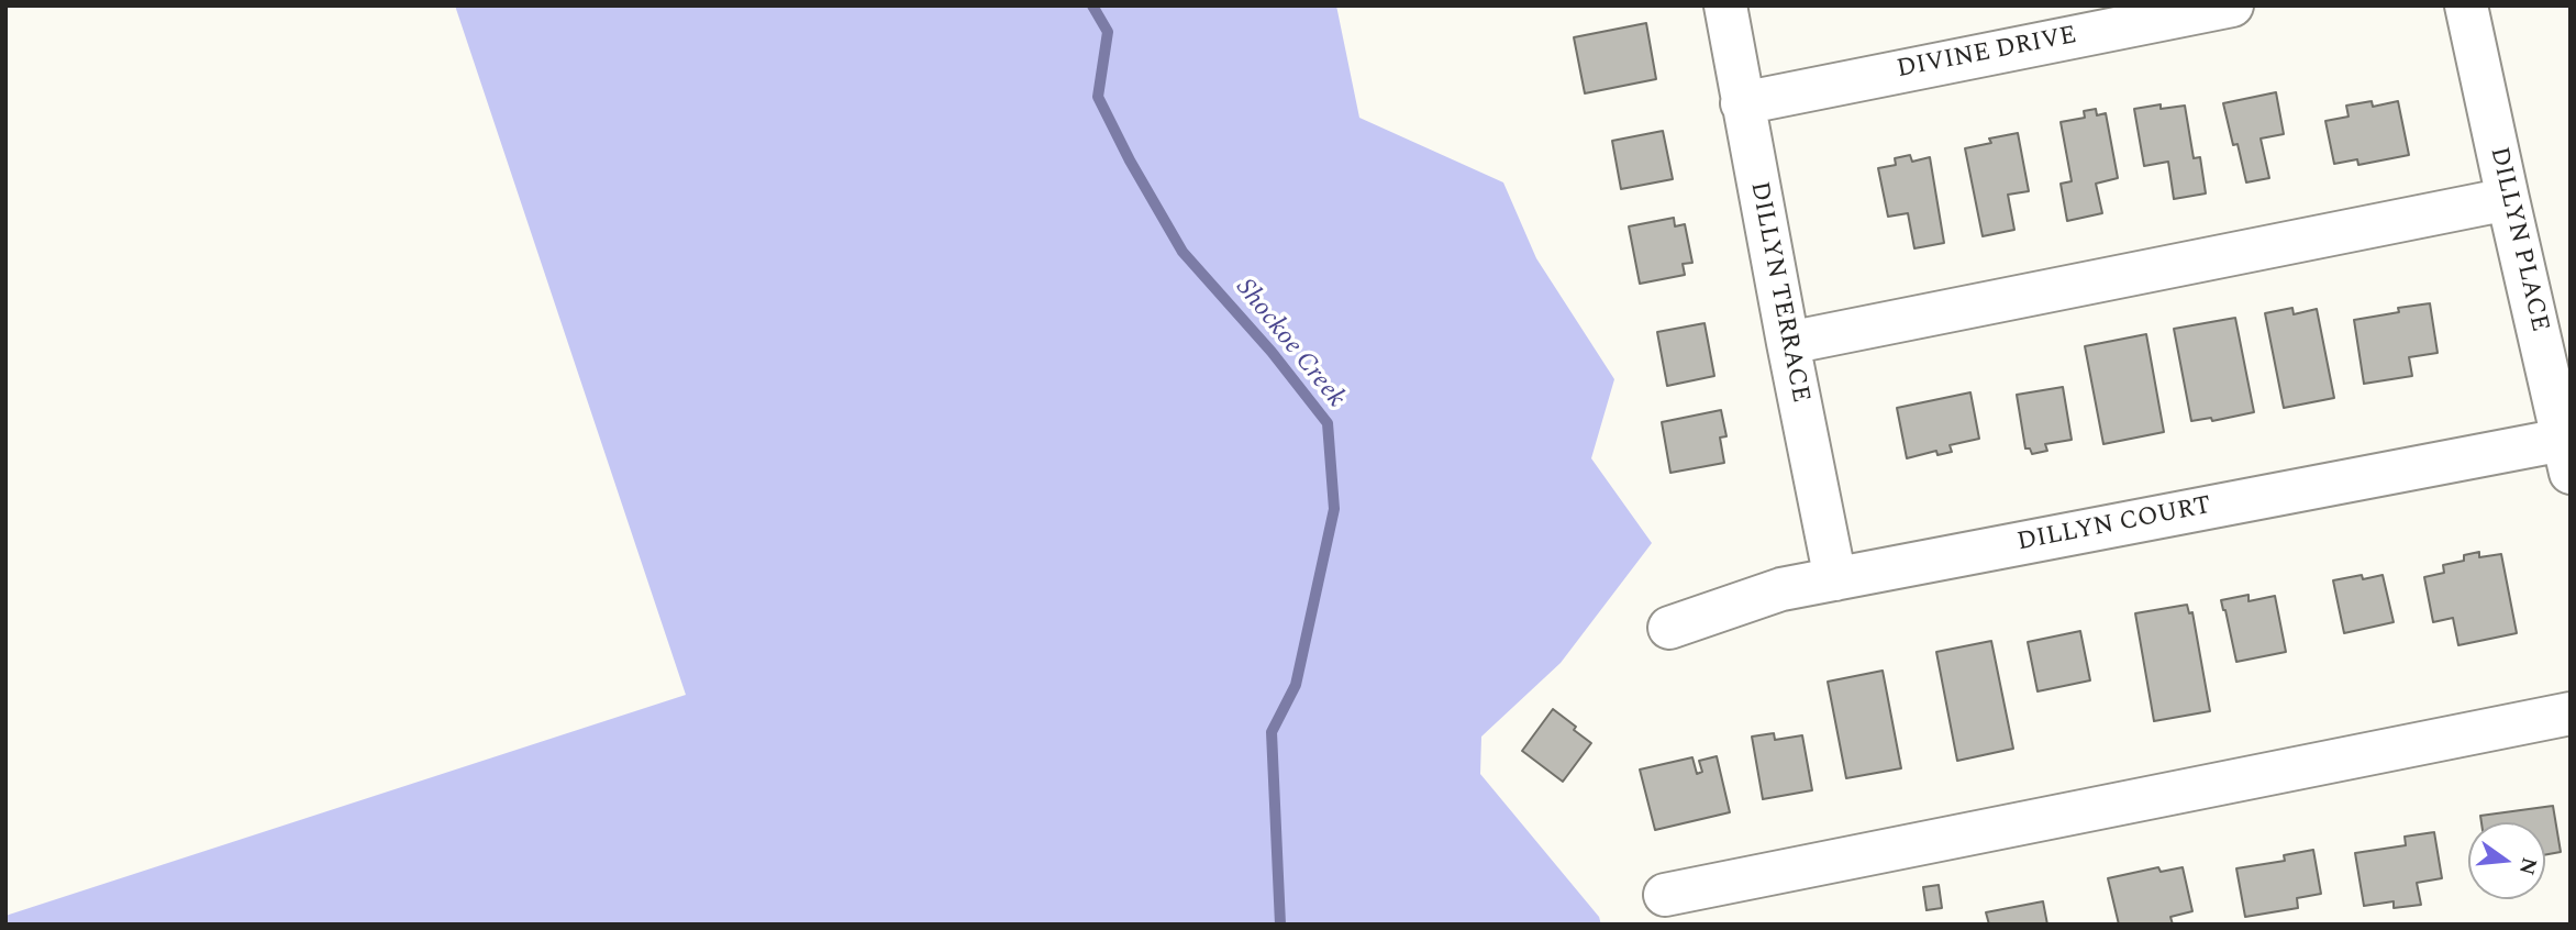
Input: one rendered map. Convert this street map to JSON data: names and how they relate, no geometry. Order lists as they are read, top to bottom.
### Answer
{
  "streets": {
    "street": [
      "DIVINE DRIVE",
      "DILLYN PLACE",
      "DILLYN TERRACE",
      "DILLYN COURT"
    ]
  },
  "crossings": [
    ["DIVINE DRIVE", "DILLYN TERRACE"],
    ["DILLYN PLACE", "DILLYN COURT"],
    ["DILLYN TERRACE", "DILLYN COURT"]
  ],
  "water": ["Shockoe Creek"],
  "north": "right"
}
